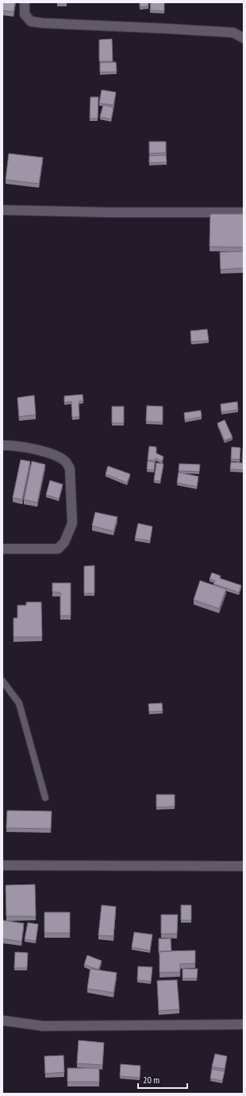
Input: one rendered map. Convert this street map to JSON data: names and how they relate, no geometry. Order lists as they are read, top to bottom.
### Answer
{
  "scale_bar": "20 m"
}
